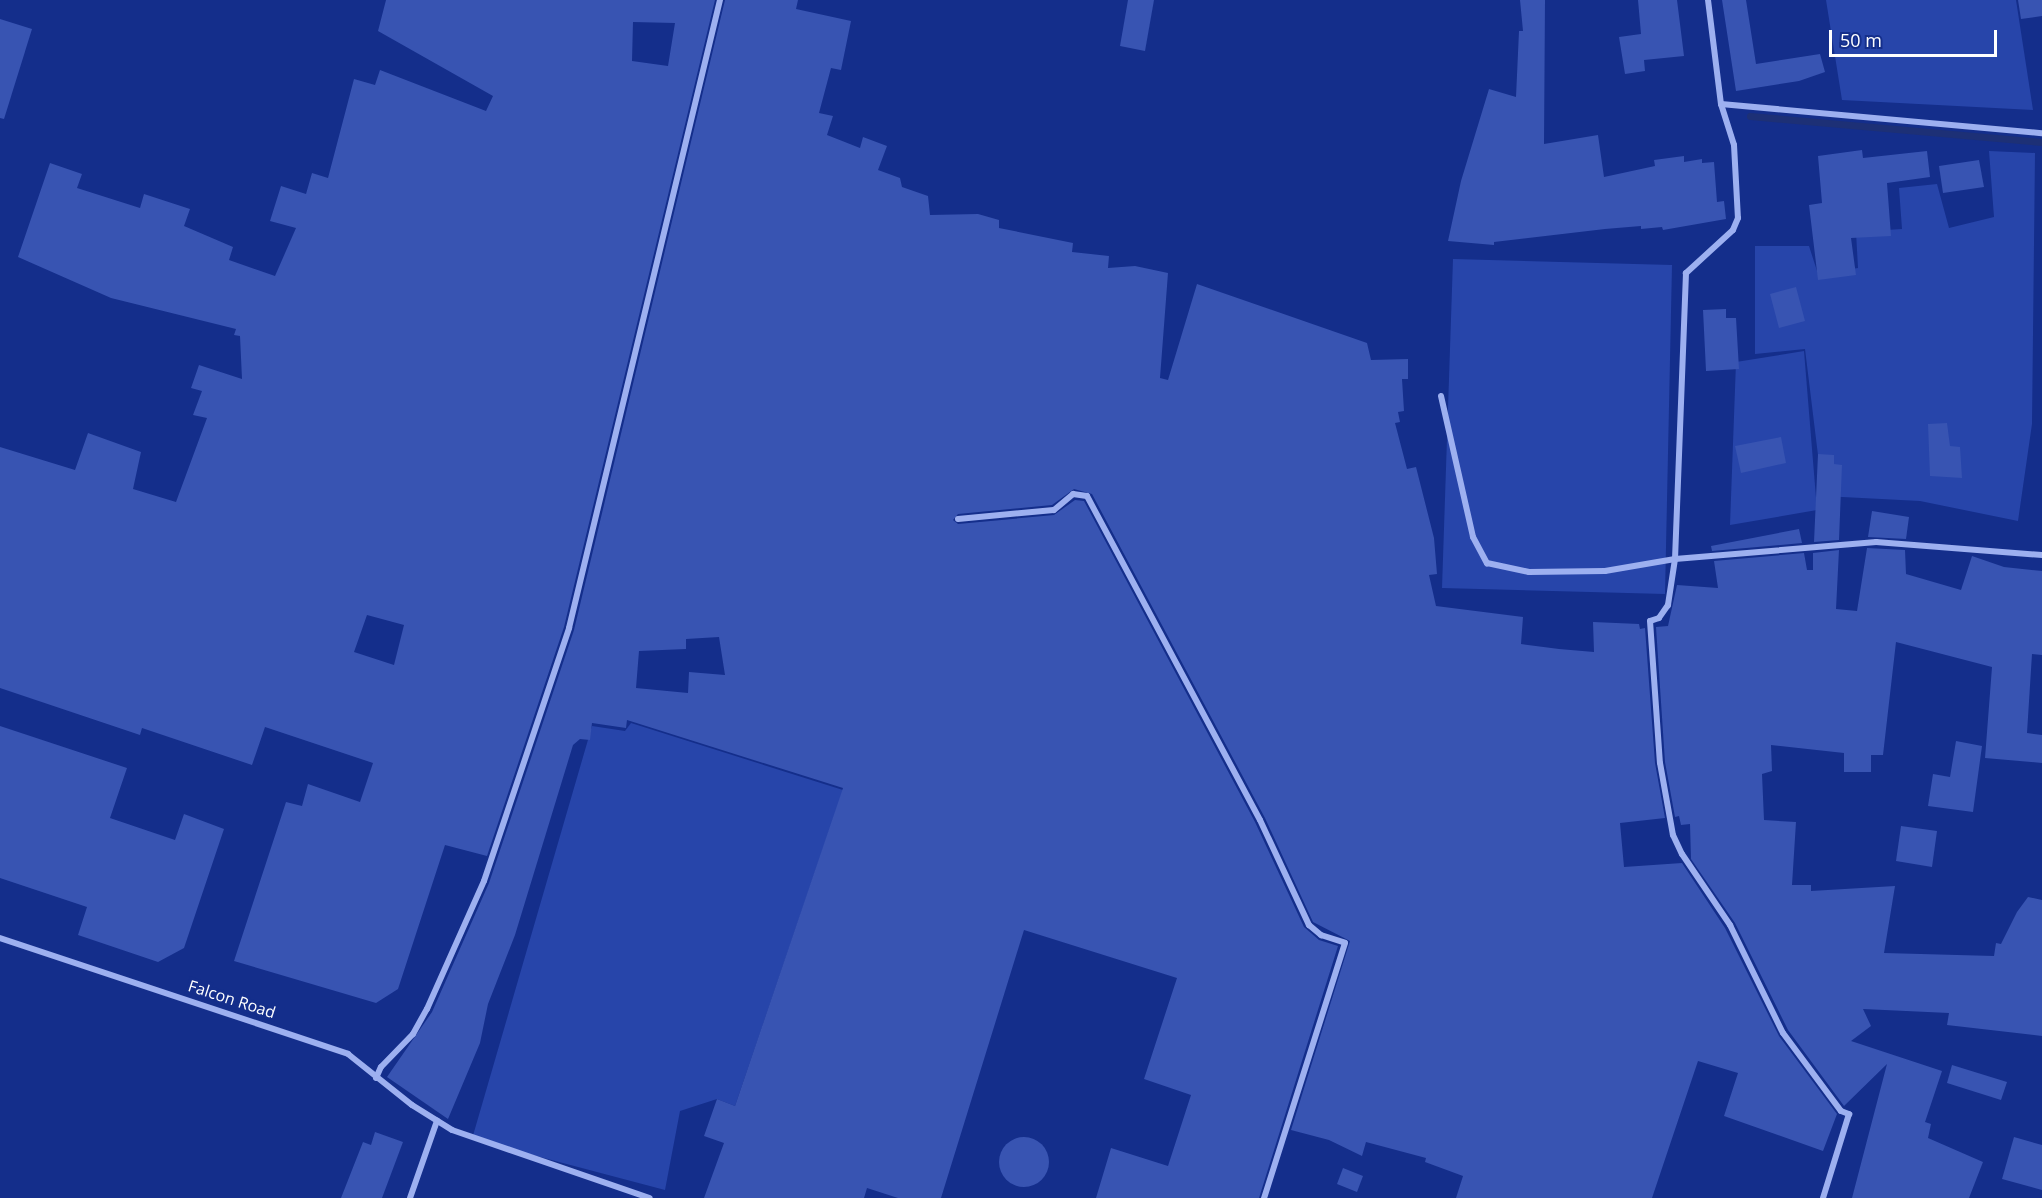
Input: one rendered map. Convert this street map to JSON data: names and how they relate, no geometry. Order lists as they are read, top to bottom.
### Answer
{
  "streets": {
    "street": ["Falcon Road"]
  },
  "scale_bar": "50 m"
}
